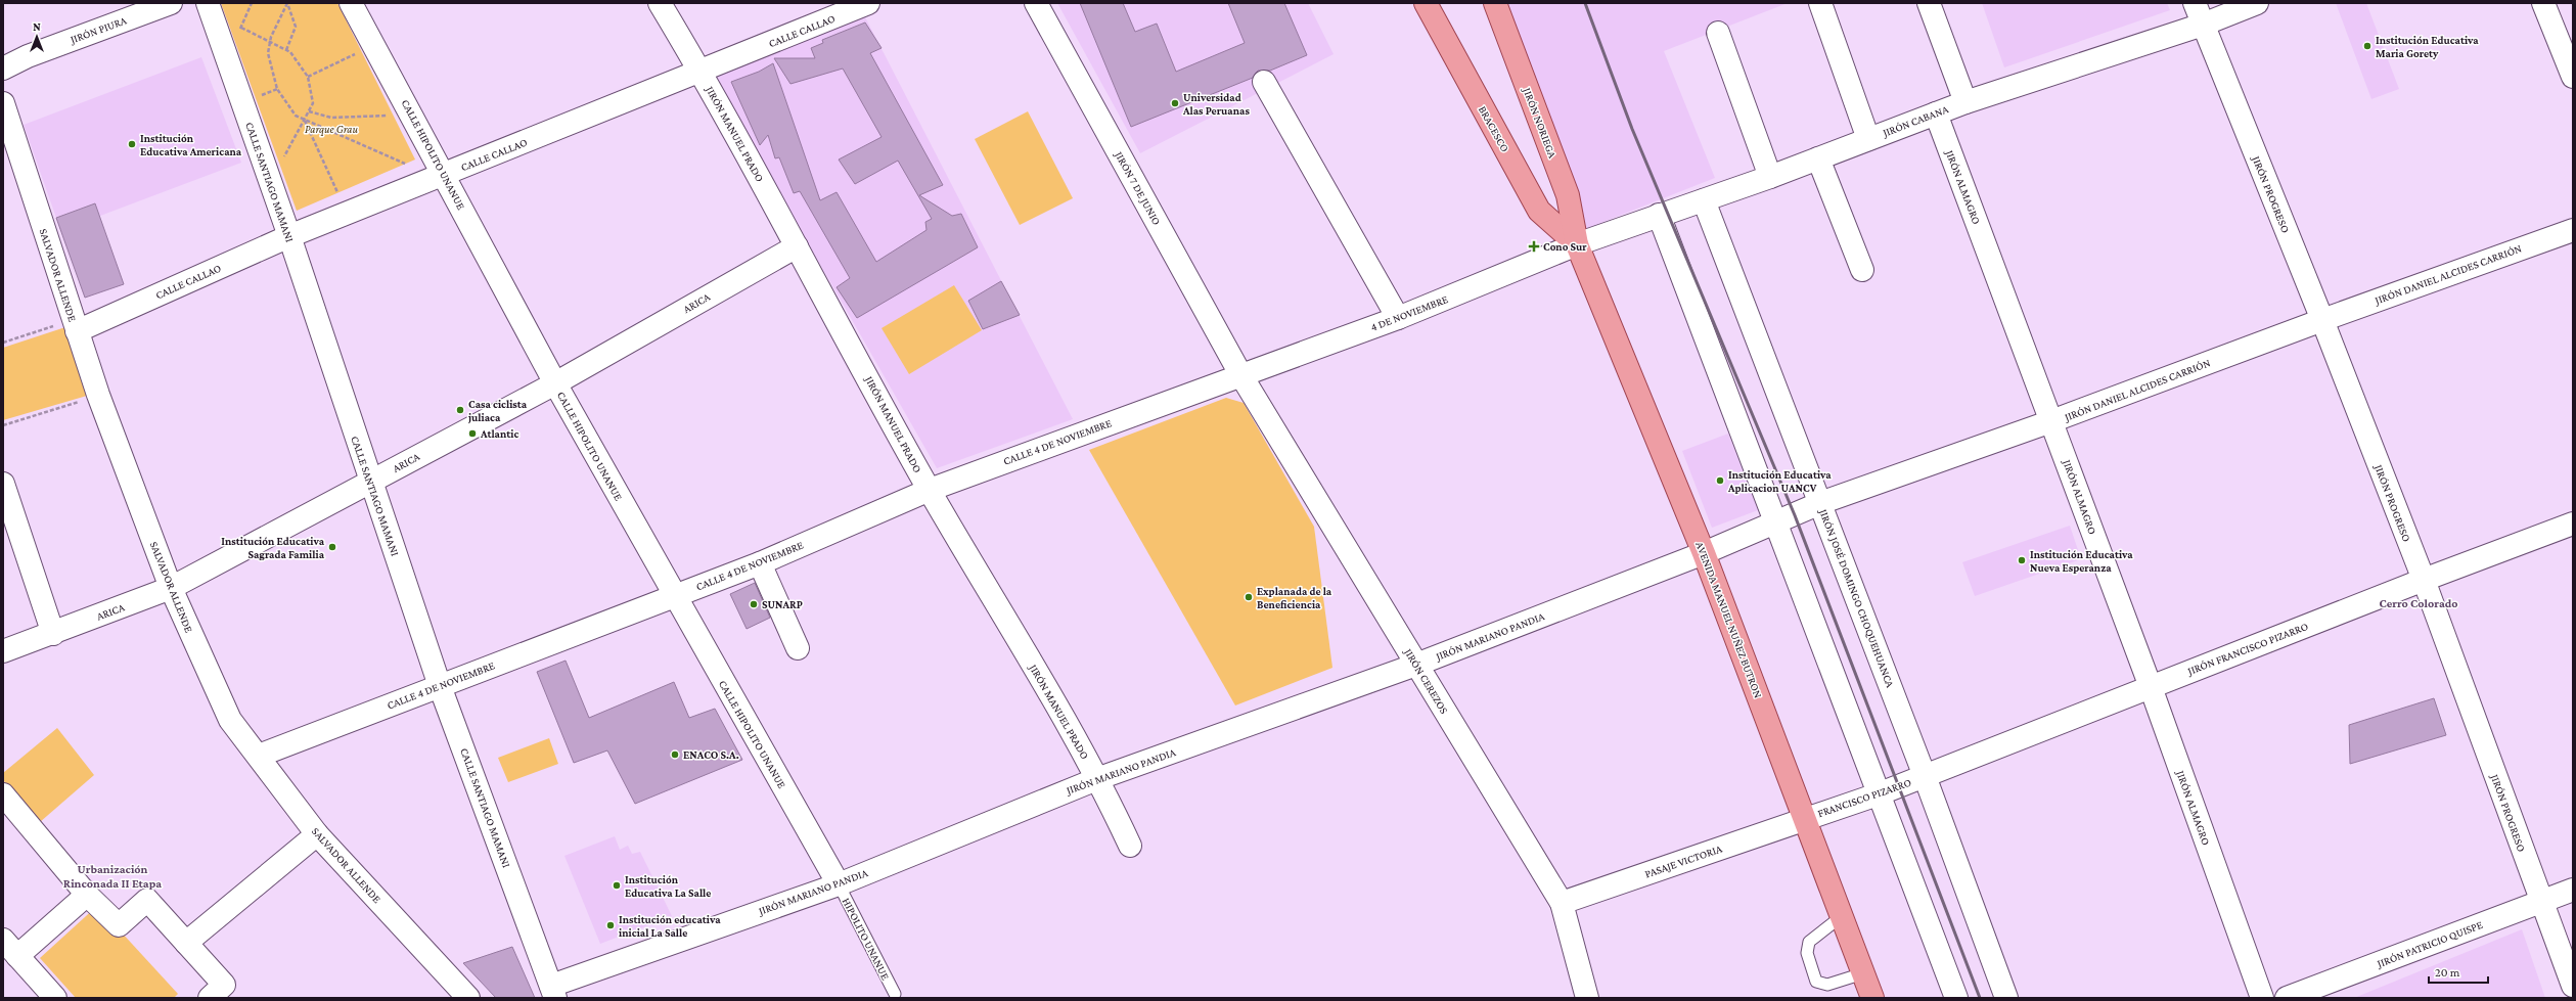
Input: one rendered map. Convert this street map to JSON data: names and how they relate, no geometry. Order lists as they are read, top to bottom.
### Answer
{
  "streets": {
    "main road": ["JIRÓN NORIEGA", "BRACESCO", "AVENIDA MANUEL NUÑEZ BUTRON"],
    "street": [
      "JIRÓN PIURA",
      "CALLE CALLAO",
      "JIRÓN CABANA",
      "JIRÓN MANUEL PRADO",
      "CALLE HIPOLITO UNANUE",
      "CALLE SANTIAGO MAMANI",
      "JIRÓN ALMAGRO",
      "JIRÓN 7 DE JUNIO",
      "JIRÓN PROGRESO",
      "JIRÓN DANIEL ALCIDES CARRIÓN",
      "SALVADOR ALLENDE",
      "ARICA",
      "4 DE NOVIEMBRE",
      "CALLE 4 DE NOVIEMBRE",
      "JIRÓN JOSÉ DOMINGO CHOQUEHUANCA",
      "JIRÓN MARIANO PANDIA",
      "JIRÓN FRANCISCO PIZARRO",
      "JIRÓN CEREZOS",
      "FRANCISCO PIZARRO",
      "PASAJE VICTORIA",
      "JIRÓN PATRICIO QUISPE"
    ],
    "lane": ["HIPOLITO UNANUE"]
  },
  "crossings": [
    ["CALLE CALLAO", "JIRÓN MANUEL PRADO"],
    ["CALLE CALLAO", "CALLE HIPOLITO UNANUE"],
    ["CALLE CALLAO", "CALLE SANTIAGO MAMANI"],
    ["CALLE CALLAO", "SALVADOR ALLENDE"],
    ["JIRÓN CABANA", "JIRÓN NORIEGA"],
    ["JIRÓN CABANA", "BRACESCO"],
    ["JIRÓN CABANA", "JIRÓN ALMAGRO"],
    ["JIRÓN CABANA", "JIRÓN PROGRESO"],
    ["JIRÓN CABANA", "4 DE NOVIEMBRE"],
    ["JIRÓN CABANA", "JIRÓN JOSÉ DOMINGO CHOQUEHUANCA"],
    ["JIRÓN CABANA", "AVENIDA MANUEL NUÑEZ BUTRON"],
    ["JIRÓN NORIEGA", "BRACESCO"],
    ["JIRÓN NORIEGA", "4 DE NOVIEMBRE"],
    ["JIRÓN NORIEGA", "AVENIDA MANUEL NUÑEZ BUTRON"],
    ["BRACESCO", "4 DE NOVIEMBRE"],
    ["BRACESCO", "AVENIDA MANUEL NUÑEZ BUTRON"],
    ["JIRÓN MANUEL PRADO", "ARICA"],
    ["JIRÓN MANUEL PRADO", "CALLE 4 DE NOVIEMBRE"],
    ["JIRÓN MANUEL PRADO", "JIRÓN MARIANO PANDIA"],
    ["CALLE HIPOLITO UNANUE", "ARICA"],
    ["CALLE HIPOLITO UNANUE", "CALLE 4 DE NOVIEMBRE"],
    ["CALLE HIPOLITO UNANUE", "JIRÓN MARIANO PANDIA"],
    ["CALLE HIPOLITO UNANUE", "HIPOLITO UNANUE"],
    ["CALLE SANTIAGO MAMANI", "ARICA"],
    ["CALLE SANTIAGO MAMANI", "CALLE 4 DE NOVIEMBRE"],
    ["CALLE SANTIAGO MAMANI", "JIRÓN MARIANO PANDIA"],
    ["JIRÓN ALMAGRO", "JIRÓN DANIEL ALCIDES CARRIÓN"],
    ["JIRÓN ALMAGRO", "JIRÓN FRANCISCO PIZARRO"],
    ["JIRÓN 7 DE JUNIO", "4 DE NOVIEMBRE"],
    ["JIRÓN 7 DE JUNIO", "CALLE 4 DE NOVIEMBRE"],
    ["JIRÓN 7 DE JUNIO", "JIRÓN CEREZOS"],
    ["JIRÓN PROGRESO", "JIRÓN DANIEL ALCIDES CARRIÓN"],
    ["JIRÓN PROGRESO", "JIRÓN FRANCISCO PIZARRO"],
    ["JIRÓN PROGRESO", "JIRÓN PATRICIO QUISPE"],
    ["JIRÓN DANIEL ALCIDES CARRIÓN", "JIRÓN JOSÉ DOMINGO CHOQUEHUANCA"],
    ["JIRÓN DANIEL ALCIDES CARRIÓN", "AVENIDA MANUEL NUÑEZ BUTRON"],
    ["JIRÓN DANIEL ALCIDES CARRIÓN", "JIRÓN MARIANO PANDIA"],
    ["SALVADOR ALLENDE", "ARICA"],
    ["SALVADOR ALLENDE", "CALLE 4 DE NOVIEMBRE"],
    ["4 DE NOVIEMBRE", "CALLE 4 DE NOVIEMBRE"],
    ["4 DE NOVIEMBRE", "AVENIDA MANUEL NUÑEZ BUTRON"],
    ["4 DE NOVIEMBRE", "JIRÓN CEREZOS"],
    ["CALLE 4 DE NOVIEMBRE", "JIRÓN CEREZOS"],
    ["JIRÓN JOSÉ DOMINGO CHOQUEHUANCA", "JIRÓN FRANCISCO PIZARRO"],
    ["JIRÓN JOSÉ DOMINGO CHOQUEHUANCA", "FRANCISCO PIZARRO"],
    ["AVENIDA MANUEL NUÑEZ BUTRON", "JIRÓN MARIANO PANDIA"],
    ["AVENIDA MANUEL NUÑEZ BUTRON", "FRANCISCO PIZARRO"],
    ["AVENIDA MANUEL NUÑEZ BUTRON", "PASAJE VICTORIA"],
    ["JIRÓN MARIANO PANDIA", "JIRÓN CEREZOS"],
    ["JIRÓN MARIANO PANDIA", "HIPOLITO UNANUE"],
    ["JIRÓN FRANCISCO PIZARRO", "FRANCISCO PIZARRO"],
    ["JIRÓN CEREZOS", "PASAJE VICTORIA"],
    ["FRANCISCO PIZARRO", "PASAJE VICTORIA"]
  ],
  "districts": ["Cerro Colorado", "Urbanización Rinconada II Etapa"],
  "parks": ["Parque Grau"],
  "places": {
    "other": [
      "Institución Educativa Maria Gorety",
      "Universidad Alas Peruanas",
      "Institución Educativa Americana",
      "Casa ciclista juliaca",
      "Atlantic",
      "Institución Educativa Aplicacion UANCV",
      "Institución Educativa Sagrada Familia",
      "Institución Educativa Nueva Esperanza",
      "Explanada de la Beneficiencia",
      "SUNARP",
      "ENACO S.A.",
      "Institución Educativa La Salle",
      "Institución educativa inicial La Salle"
    ],
    "health": ["Cono Sur"]
  },
  "scale_bar": "20 m",
  "north": "top"
}
